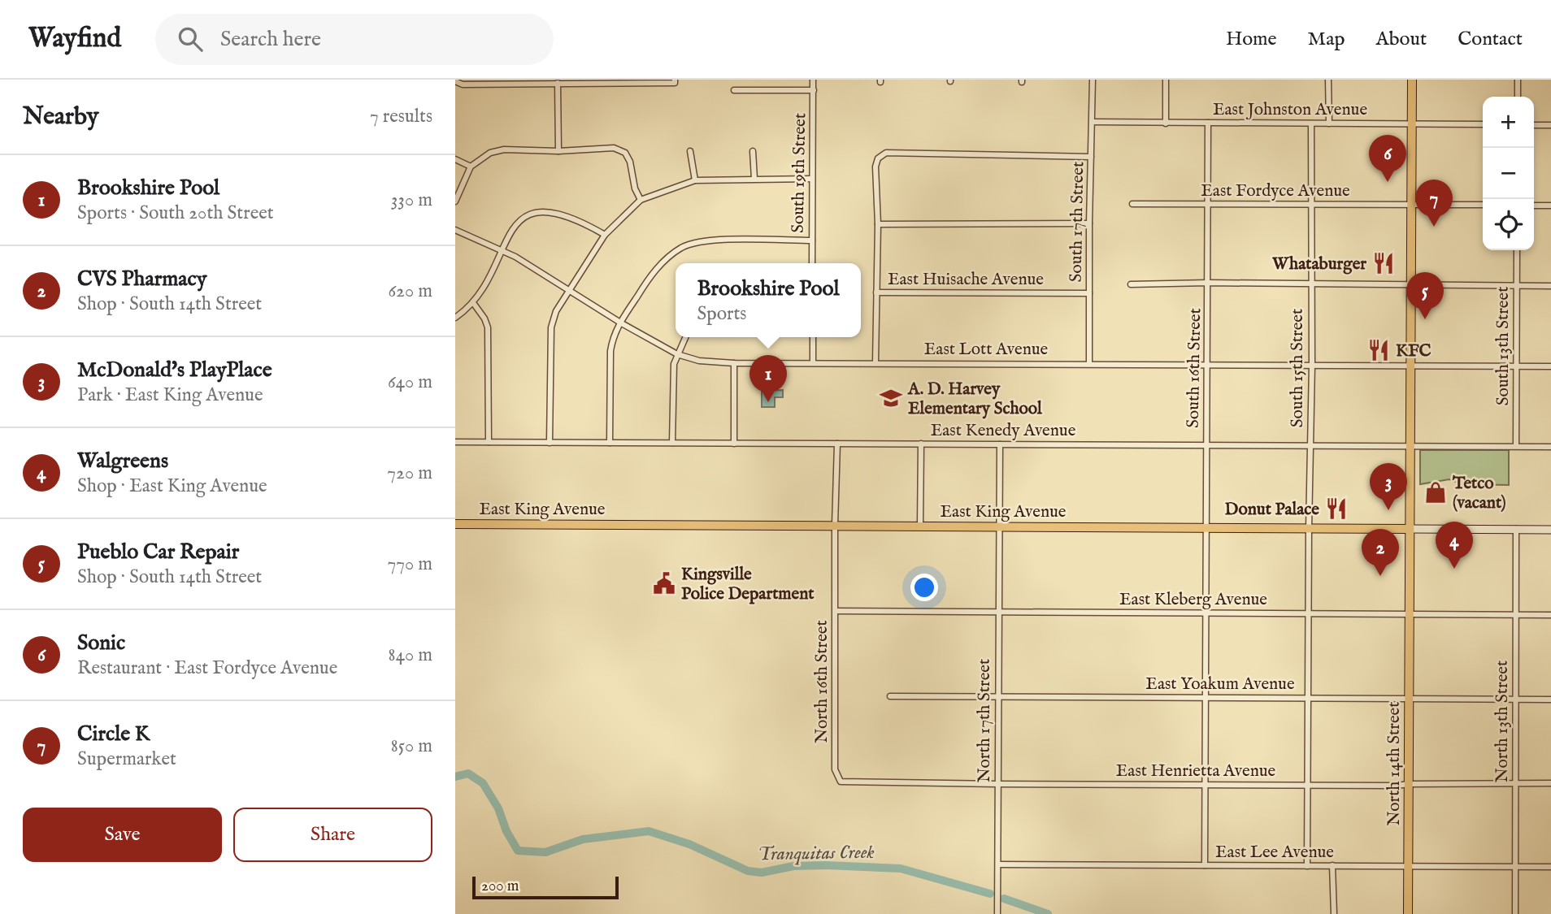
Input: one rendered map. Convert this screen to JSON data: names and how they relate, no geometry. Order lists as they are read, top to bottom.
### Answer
{
  "streets": {
    "main road": ["East King Avenue", "North 14th Street"],
    "street": [
      "East Johnston Avenue",
      "South 19th Street",
      "East Fordyce Avenue",
      "South 17th Street",
      "East Huisache Avenue",
      "South 13th Street",
      "East Lott Avenue",
      "South 16th Street",
      "South 15th Street",
      "East Kenedy Avenue",
      "East Kleberg Avenue",
      "North 16th Street",
      "East Yoakum Avenue",
      "North 17th Street",
      "North 13th Street",
      "East Henrietta Avenue",
      "East Lee Avenue"
    ]
  },
  "crossings": [
    ["East Johnston Avenue", "South 17th Street"],
    ["East Johnston Avenue", "South 16th Street"],
    ["East Johnston Avenue", "South 15th Street"],
    ["East Johnston Avenue", "North 14th Street"],
    ["East Fordyce Avenue", "South 16th Street"],
    ["East Fordyce Avenue", "South 15th Street"],
    ["East Fordyce Avenue", "North 14th Street"],
    ["South 17th Street", "East Huisache Avenue"],
    ["South 17th Street", "East Lott Avenue"],
    ["South 13th Street", "East Lott Avenue"],
    ["South 13th Street", "East Kenedy Avenue"],
    ["East Lott Avenue", "South 16th Street"],
    ["East Lott Avenue", "South 15th Street"],
    ["East Lott Avenue", "North 14th Street"],
    ["South 16th Street", "East Kenedy Avenue"],
    ["South 16th Street", "East King Avenue"],
    ["South 16th Street", "East Kleberg Avenue"],
    ["South 15th Street", "East Kenedy Avenue"],
    ["South 15th Street", "East King Avenue"],
    ["South 15th Street", "East Kleberg Avenue"],
    ["South 15th Street", "East Yoakum Avenue"],
    ["South 15th Street", "East Henrietta Avenue"],
    ["South 15th Street", "East Lee Avenue"],
    ["East Kenedy Avenue", "North 16th Street"],
    ["East Kenedy Avenue", "North 14th Street"],
    ["East King Avenue", "North 16th Street"],
    ["East King Avenue", "North 17th Street"],
    ["East King Avenue", "North 13th Street"],
    ["East King Avenue", "North 14th Street"],
    ["East Kleberg Avenue", "North 16th Street"],
    ["East Kleberg Avenue", "North 17th Street"],
    ["East Kleberg Avenue", "North 13th Street"],
    ["East Kleberg Avenue", "North 14th Street"],
    ["North 16th Street", "East Henrietta Avenue"],
    ["East Yoakum Avenue", "North 17th Street"],
    ["East Yoakum Avenue", "North 13th Street"],
    ["East Yoakum Avenue", "North 14th Street"],
    ["North 17th Street", "East Henrietta Avenue"],
    ["North 17th Street", "East Lee Avenue"],
    ["North 13th Street", "East Henrietta Avenue"],
    ["North 13th Street", "East Lee Avenue"],
    ["North 14th Street", "East Henrietta Avenue"],
    ["North 14th Street", "East Lee Avenue"]
  ],
  "water": ["Tranquitas Creek"],
  "places": {
    "restaurant": ["Whataburger", "KFC", "Donut Palace"],
    "school or university": ["A. D. Harvey Elementary School"],
    "shop": ["Tetco (vacant)"],
    "public building": ["Kingsville Police Department"]
  },
  "scale_bar": "200 m",
  "page": {
    "header": "Wayfind",
    "search": "Search here",
    "nav": [
      "Home",
      "Map",
      "About",
      "Contact"
    ],
    "heading": ["Nearby", "7 results"],
    "map_buttons": ["+", "−"],
    "pins": [
      "6",
      "7",
      "5",
      "1",
      "3",
      "4",
      "2"
    ],
    "list": [
      {
        "mark": "1",
        "name": "Brookshire Pool",
        "note": "Sports · South 20th Street",
        "value": "330 m"
      },
      {
        "mark": "2",
        "name": "CVS Pharmacy",
        "note": "Shop · South 14th Street",
        "value": "620 m"
      },
      {
        "mark": "3",
        "name": "McDonald's PlayPlace",
        "note": "Park · East King Avenue",
        "value": "640 m"
      },
      {
        "mark": "4",
        "name": "Walgreens",
        "note": "Shop · East King Avenue",
        "value": "720 m"
      },
      {
        "mark": "5",
        "name": "Pueblo Car Repair",
        "note": "Shop · South 14th Street",
        "value": "770 m"
      },
      {
        "mark": "6",
        "name": "Sonic",
        "note": "Restaurant · East Fordyce Avenue",
        "value": "840 m"
      },
      {
        "mark": "7",
        "name": "Circle K",
        "note": "Supermarket",
        "value": "850 m"
      }
    ],
    "popup": ["Brookshire Pool", "Sports"],
    "buttons": ["Save", "Share"],
    "scale": "200 m"
  }
}
